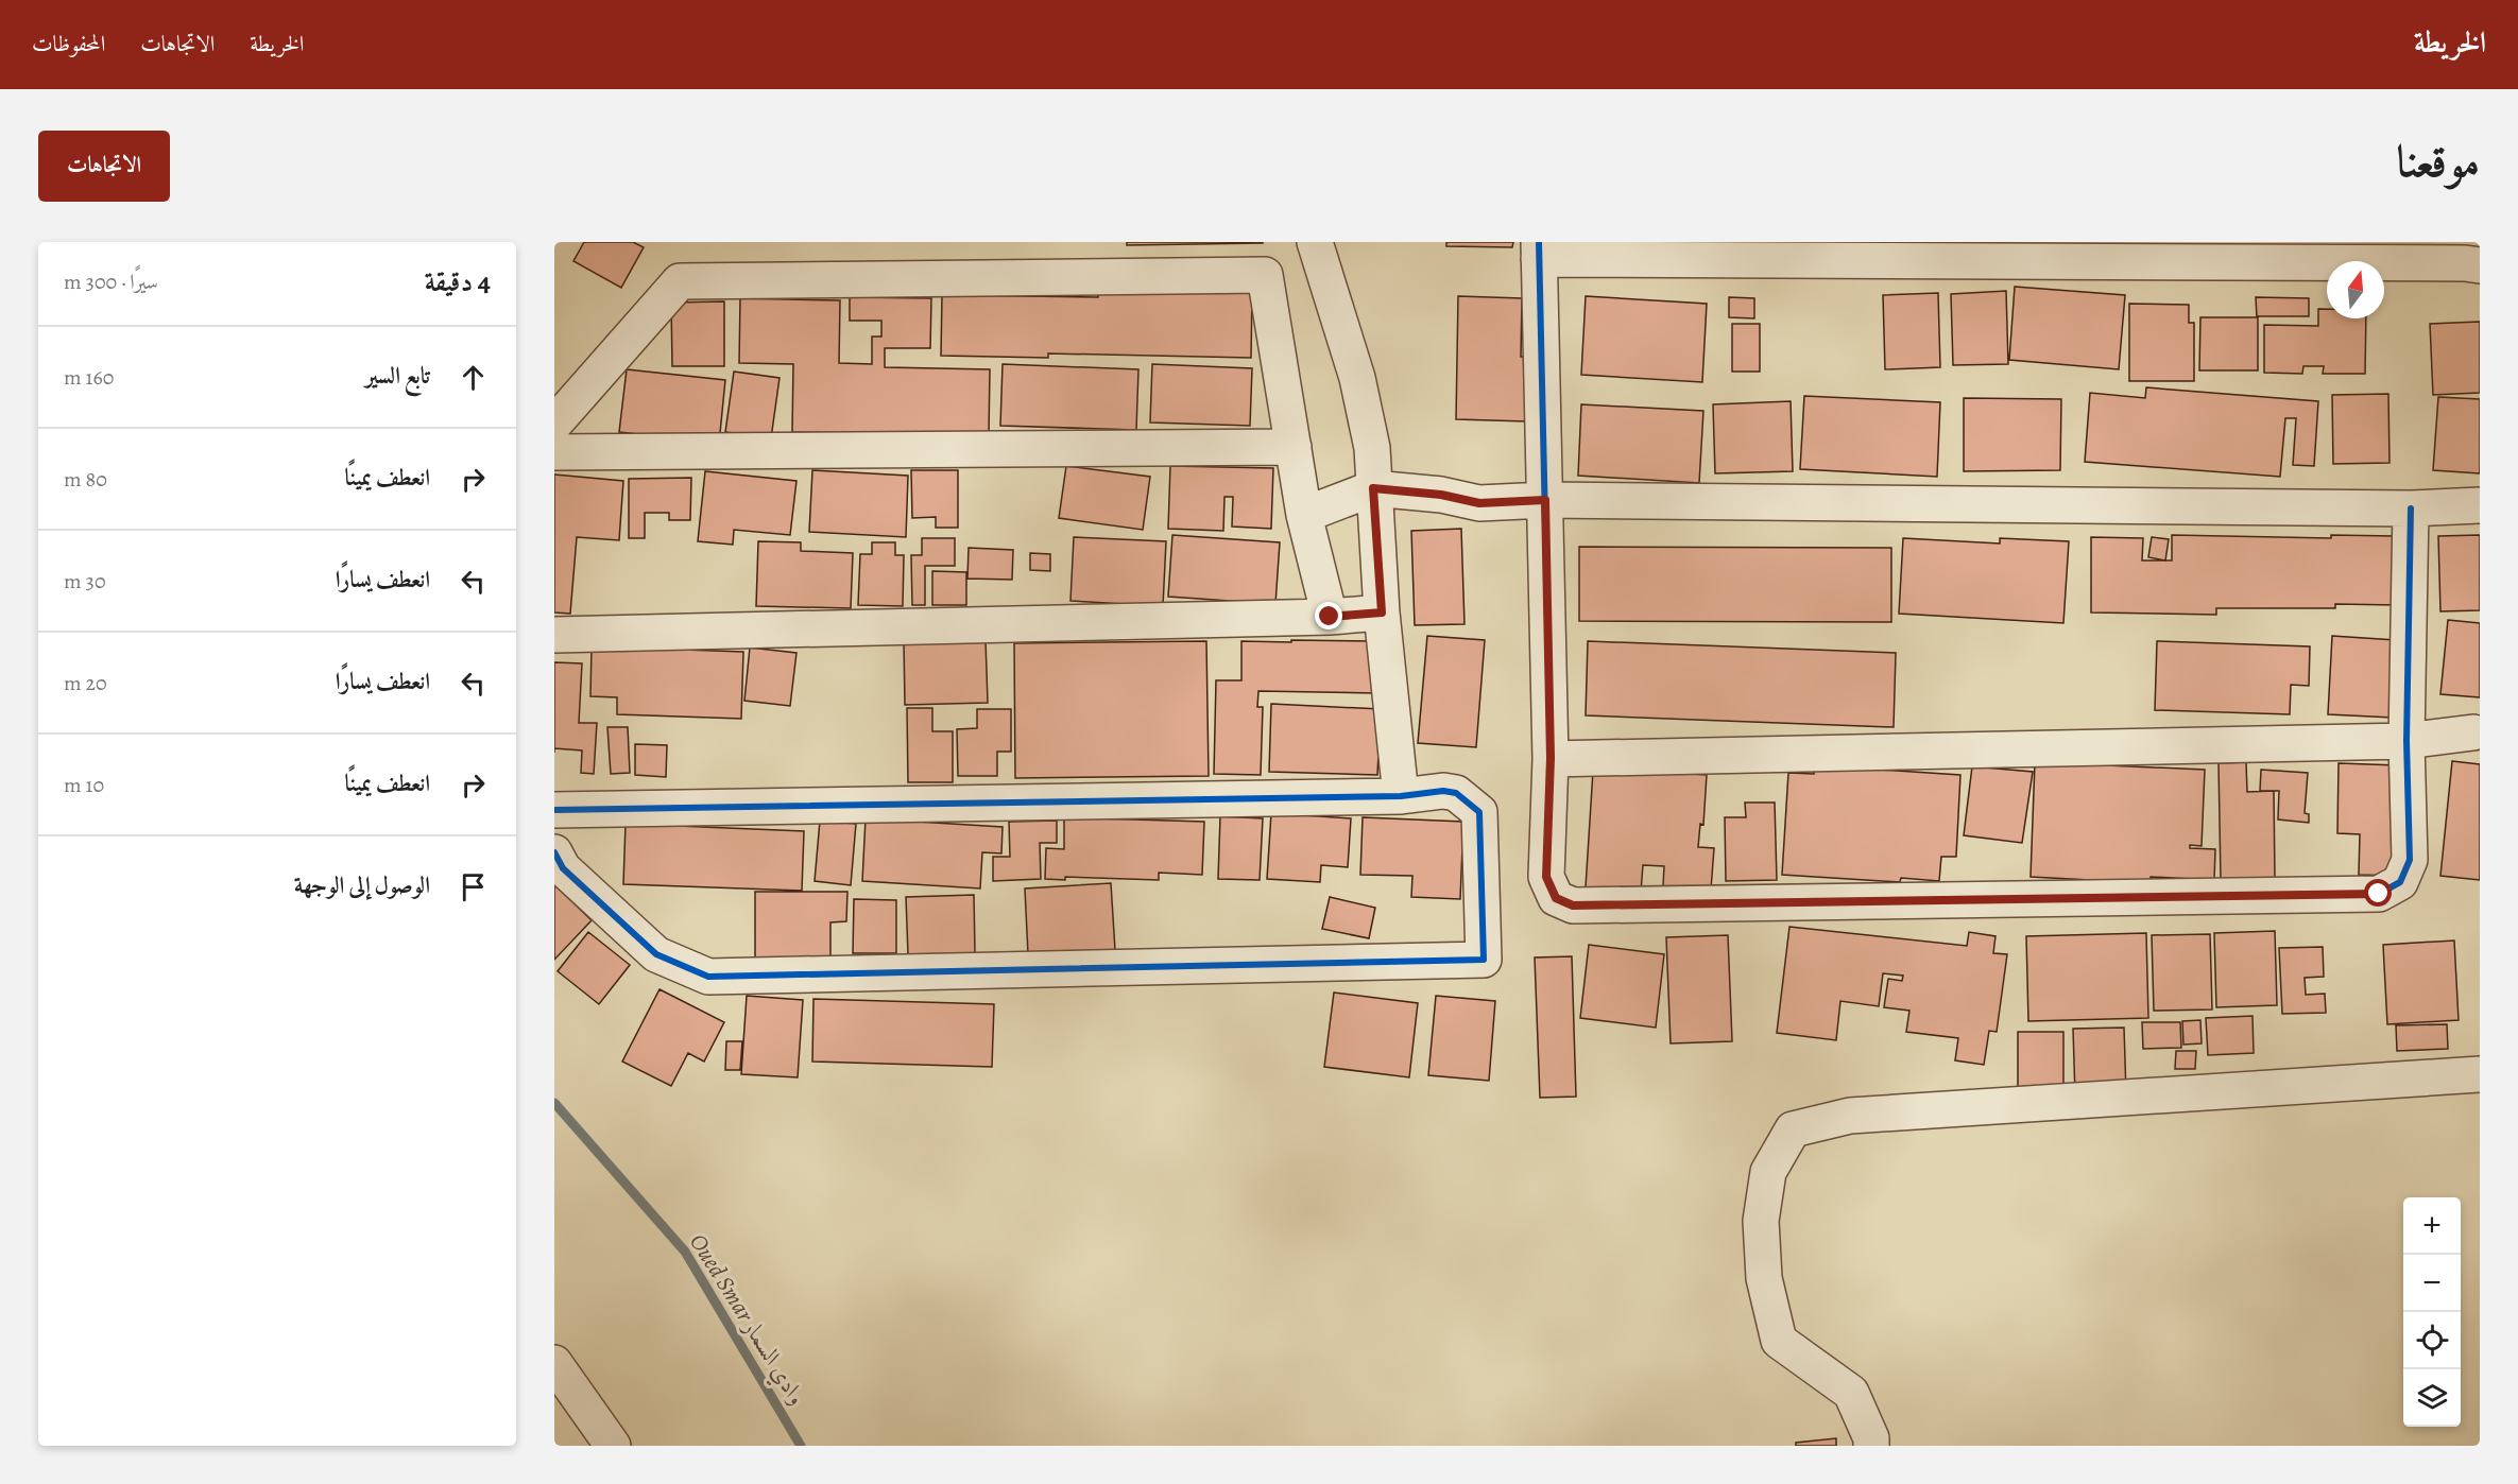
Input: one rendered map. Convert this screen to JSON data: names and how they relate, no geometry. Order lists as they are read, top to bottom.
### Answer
{
  "water": ["Oued Smar وادي السمار"],
  "north": "top",
  "page": {
    "header": "الخريطة",
    "nav": ["الخريطة", "الاتجاهات", "المحفوظات"],
    "title": "موقعنا",
    "buttons": "الاتجاهات",
    "heading": ["4 دقيقة", "سيرًا · 300 m"],
    "list": [
      ["تابع السير", "160 m"],
      ["انعطف يمينًا", "80 m"],
      ["انعطف يسارًا", "30 m"],
      ["انعطف يسارًا", "20 m"],
      ["انعطف يمينًا", "10 m"],
      "الوصول إلى الوجهة"
    ],
    "map_buttons": ["+", "−"]
  }
}
